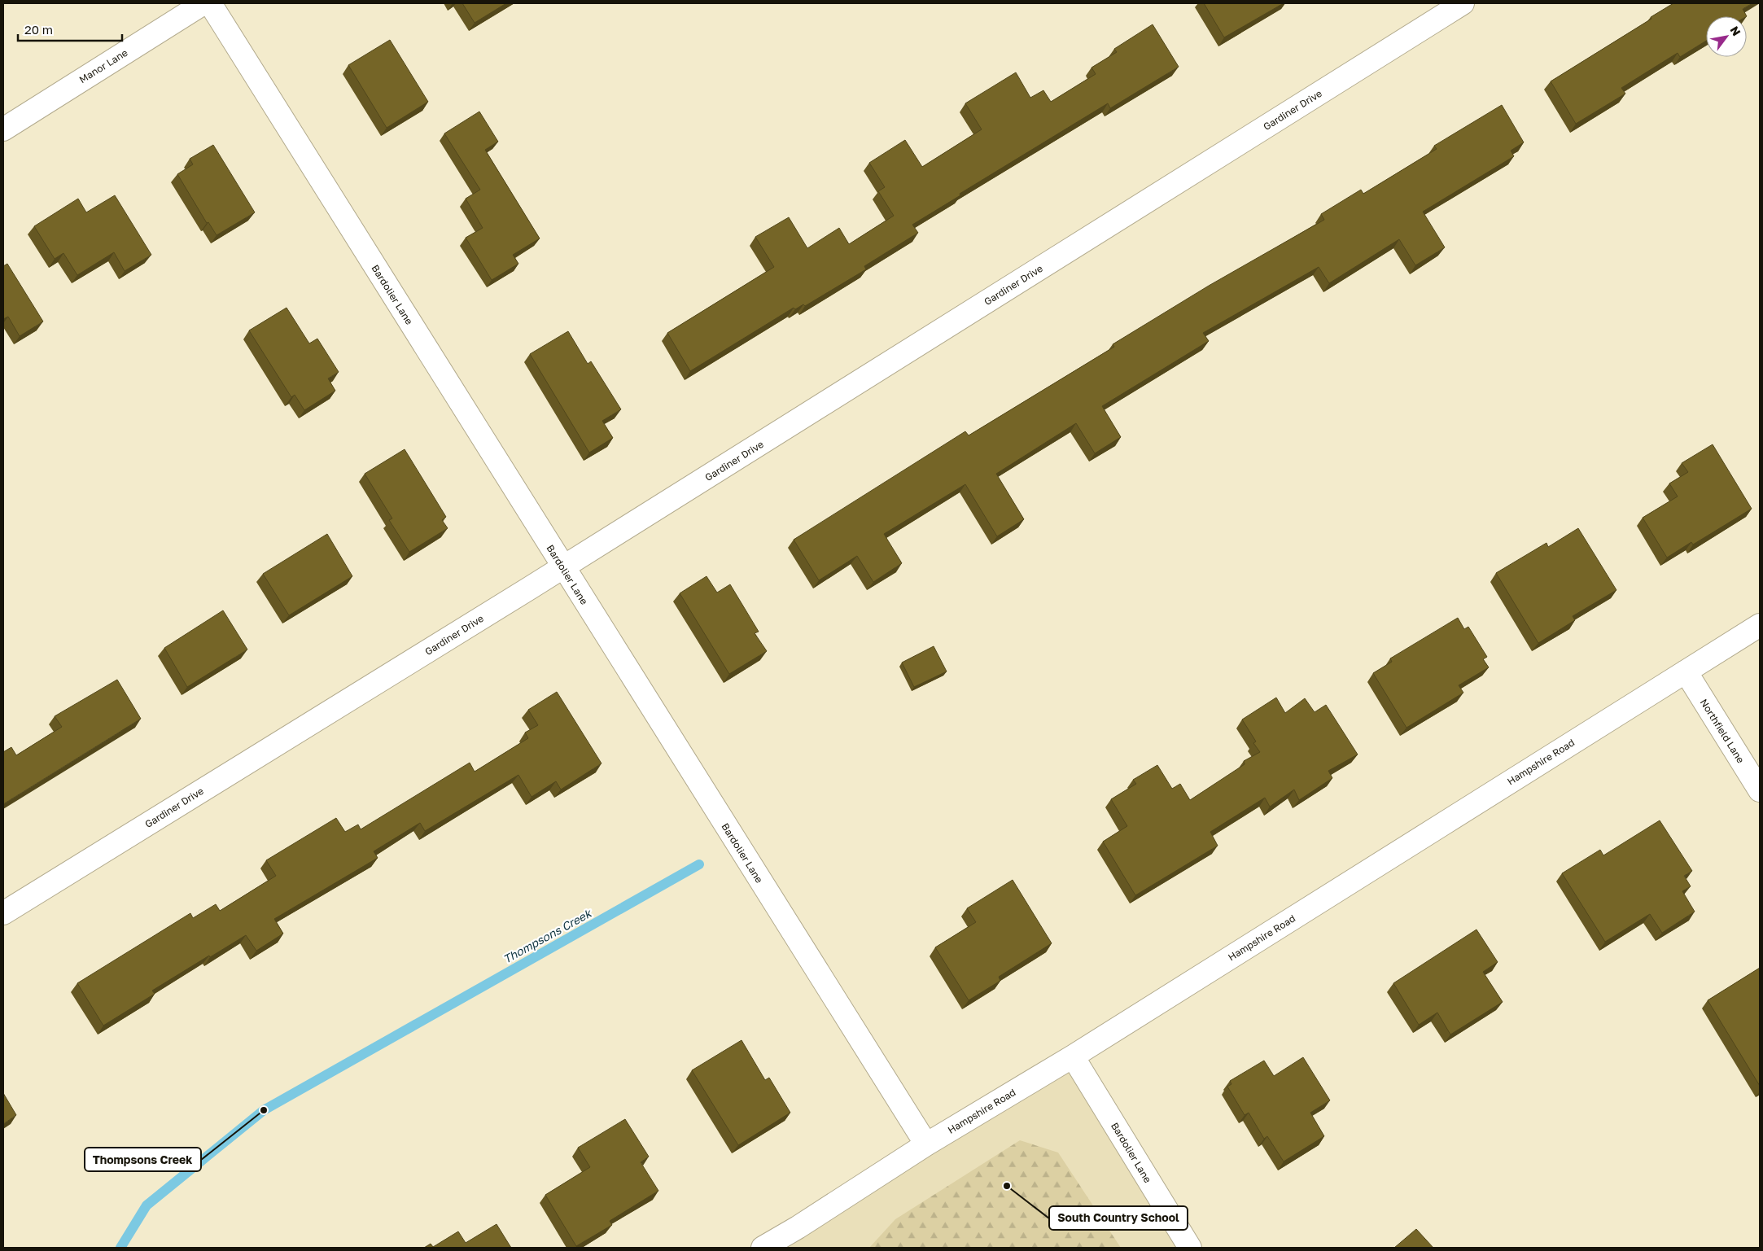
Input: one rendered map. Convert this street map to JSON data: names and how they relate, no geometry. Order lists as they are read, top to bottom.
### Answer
{
  "streets": {
    "street": [
      "Manor Lane",
      "Gardiner Drive",
      "Bardolier Lane",
      "Northfield Lane",
      "Hampshire Road"
    ]
  },
  "crossings": [
    ["Gardiner Drive", "Bardolier Lane"],
    ["Bardolier Lane", "Hampshire Road"],
    ["Northfield Lane", "Hampshire Road"]
  ],
  "water": ["Thompsons Creek"],
  "places": ["Thompsons Creek", "South Country School"],
  "scale_bar": "20 m",
  "north": "top right"
}
